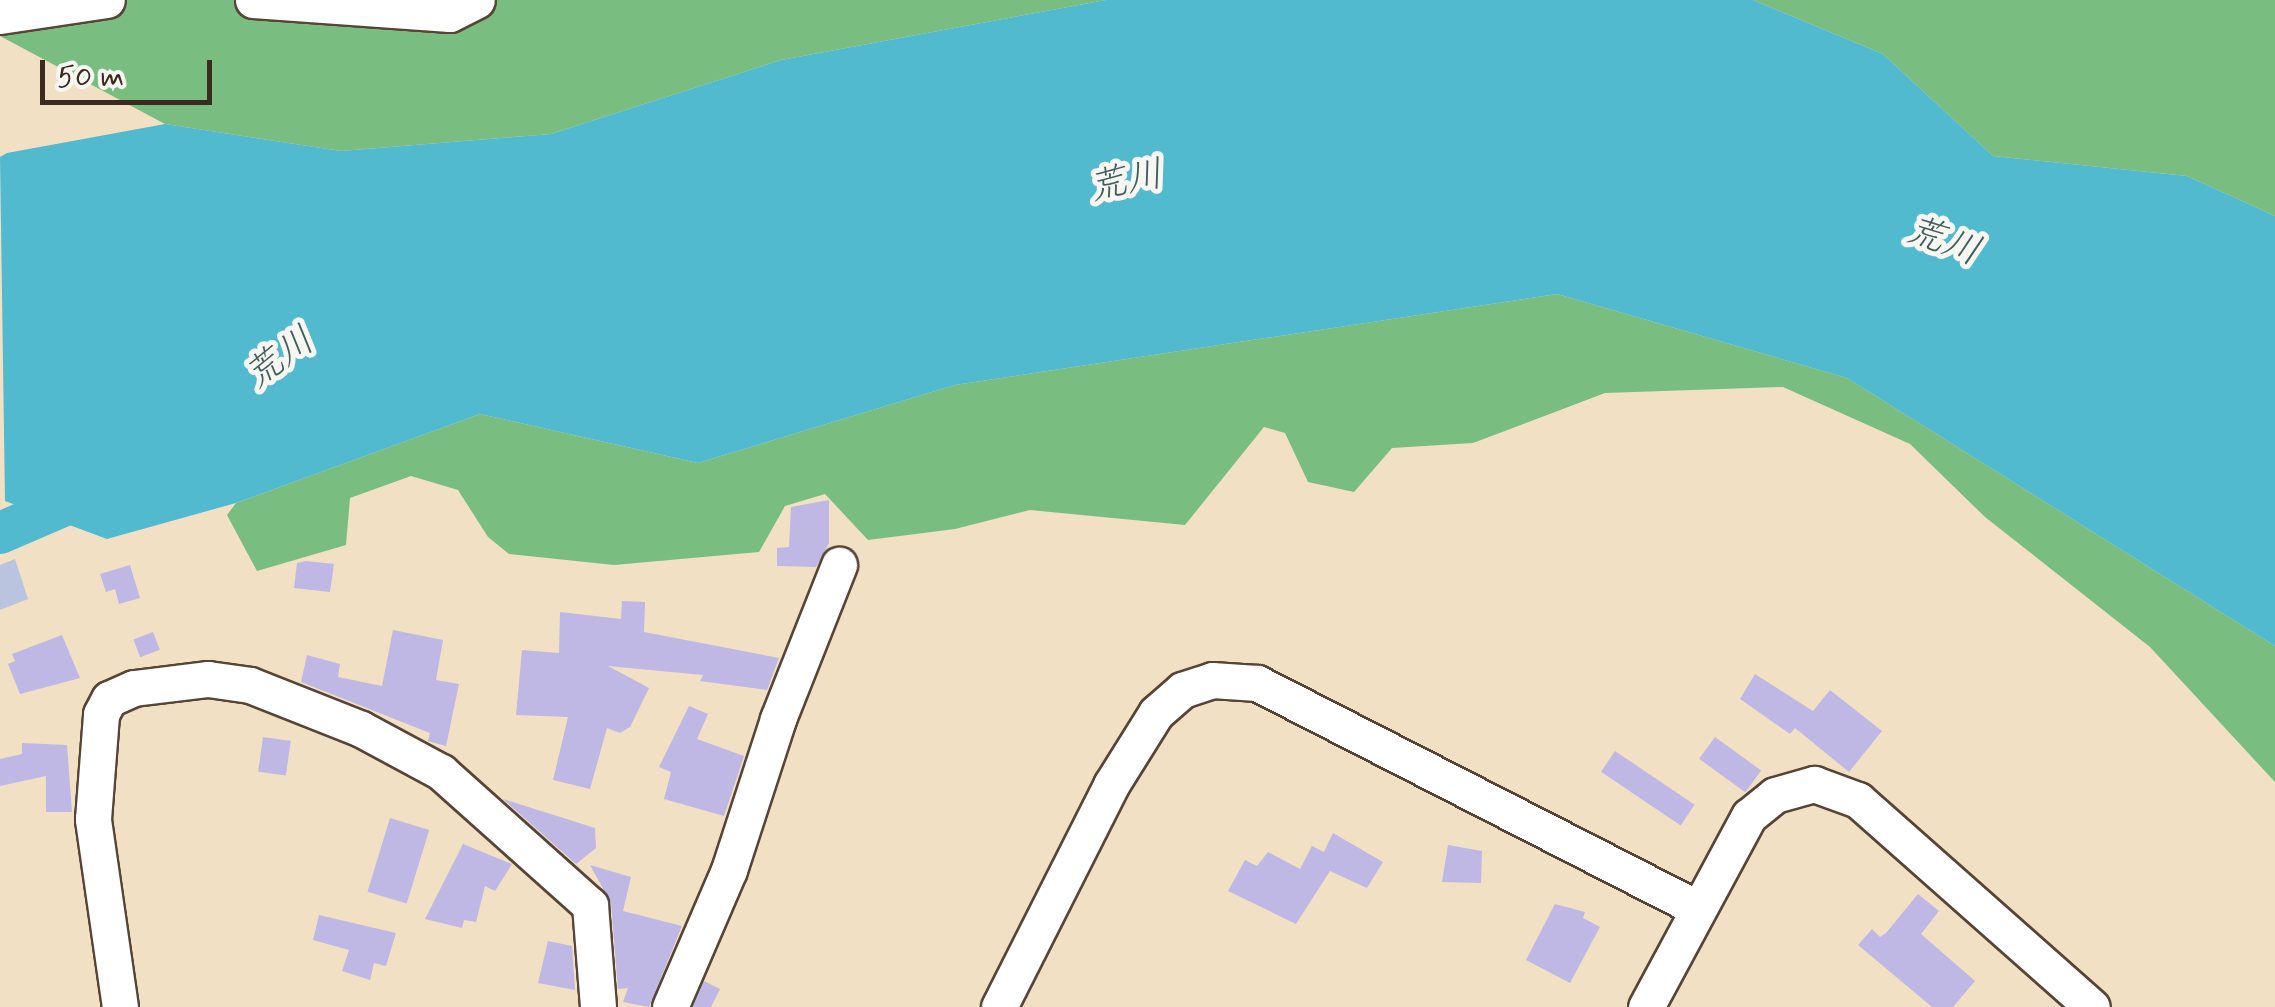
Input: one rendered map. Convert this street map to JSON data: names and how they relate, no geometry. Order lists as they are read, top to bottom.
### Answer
{
  "water": ["荒川"],
  "scale_bar": "50 m"
}
